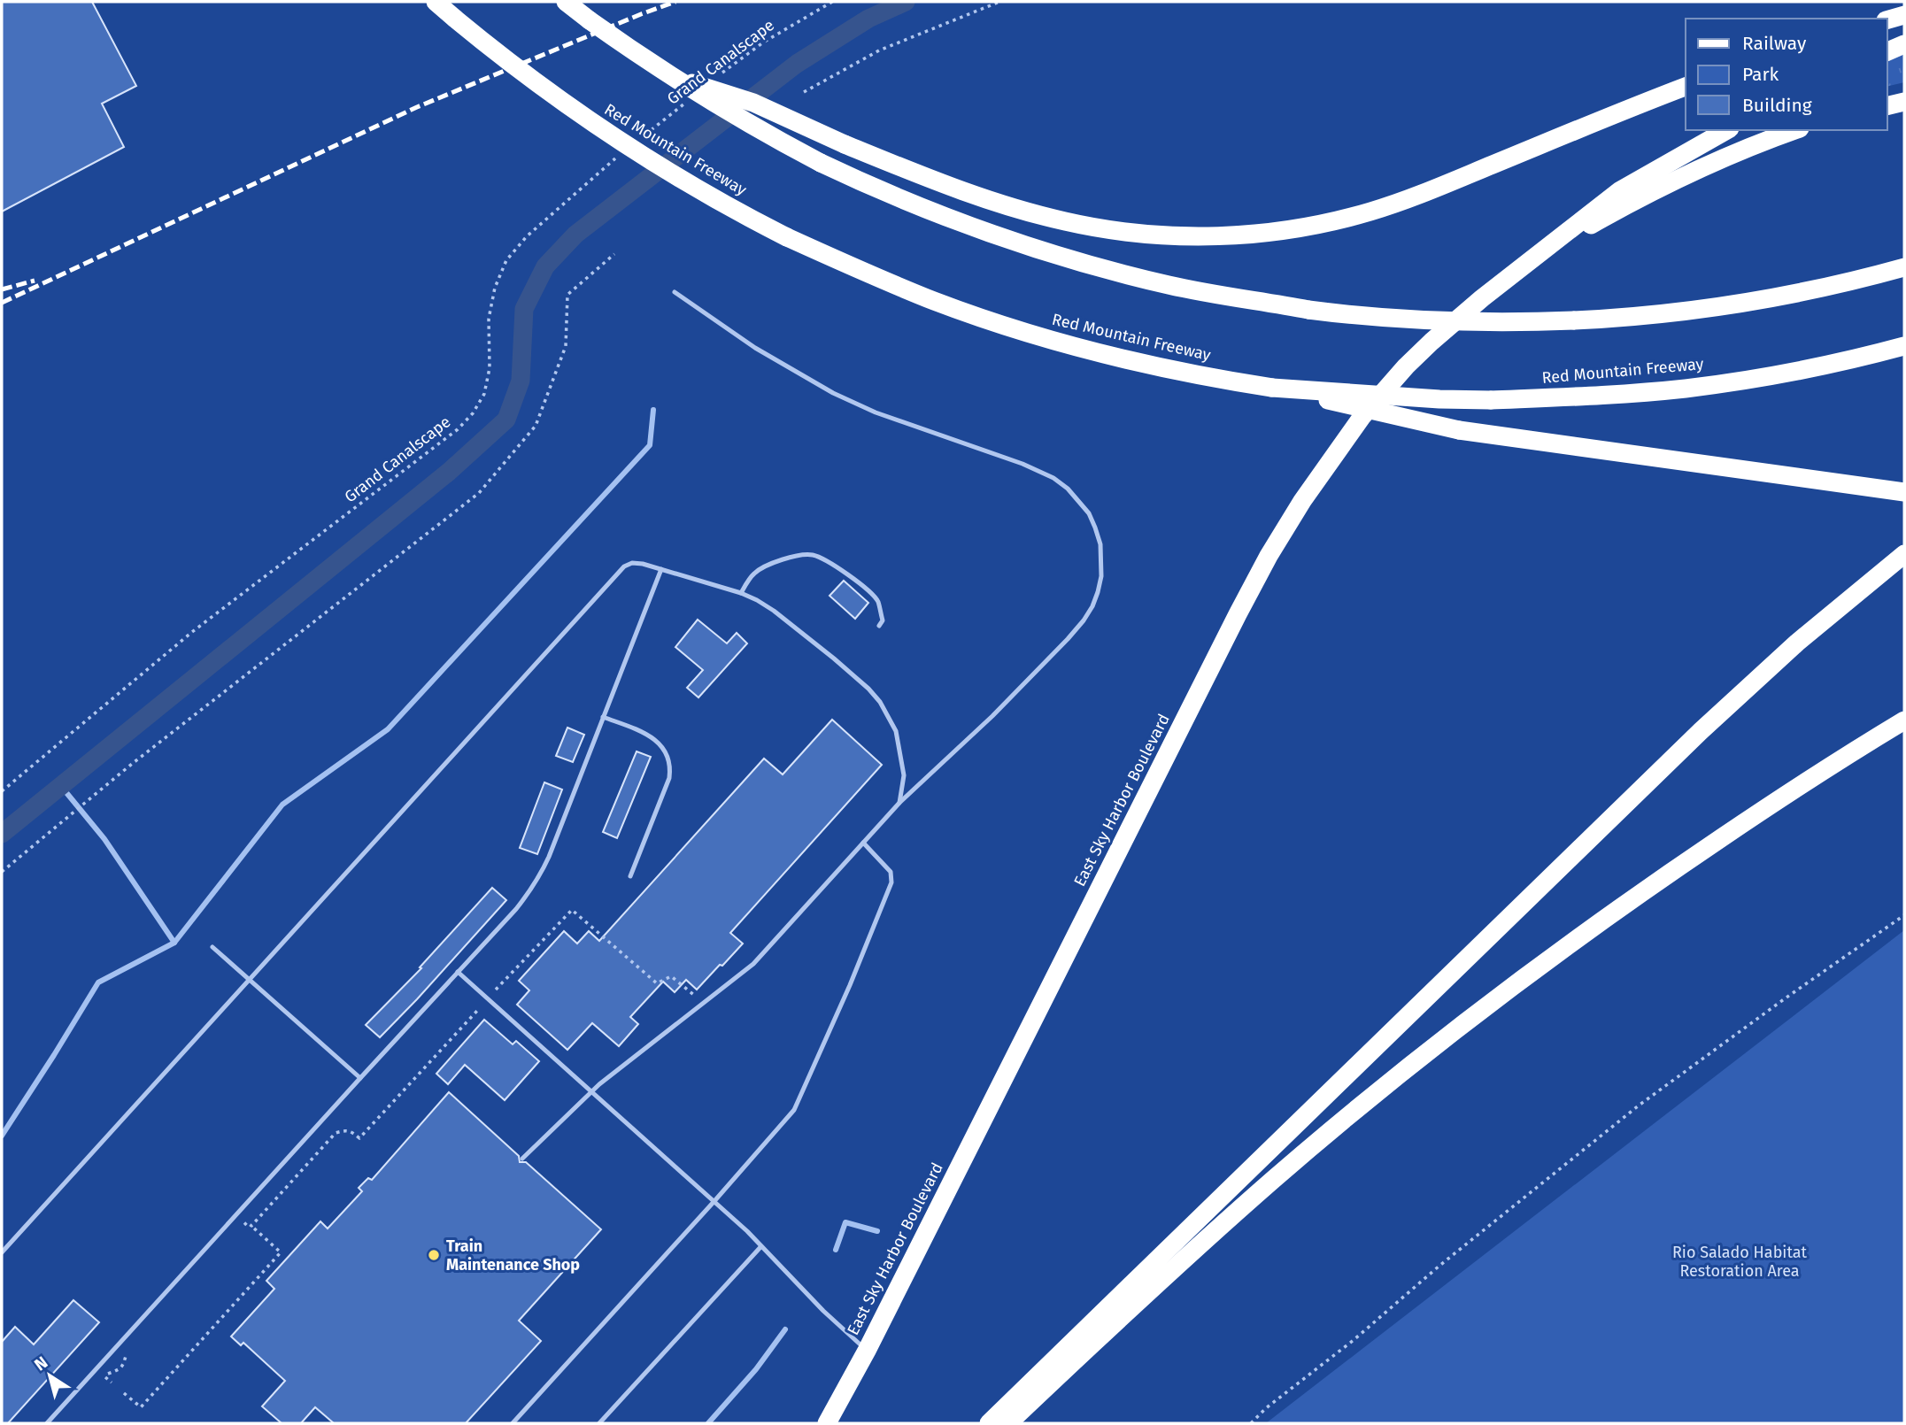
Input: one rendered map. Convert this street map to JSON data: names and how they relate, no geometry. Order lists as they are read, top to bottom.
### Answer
{
  "streets": {
    "highway": ["Red Mountain Freeway", "East Sky Harbor Boulevard"],
    "path": ["Grand Canalscape"]
  },
  "parks": ["Rio Salado Habitat Restoration Area"],
  "places": ["Train Maintenance Shop"],
  "legend": ["Railway", "Park", "Building"],
  "north": "top left"
}
